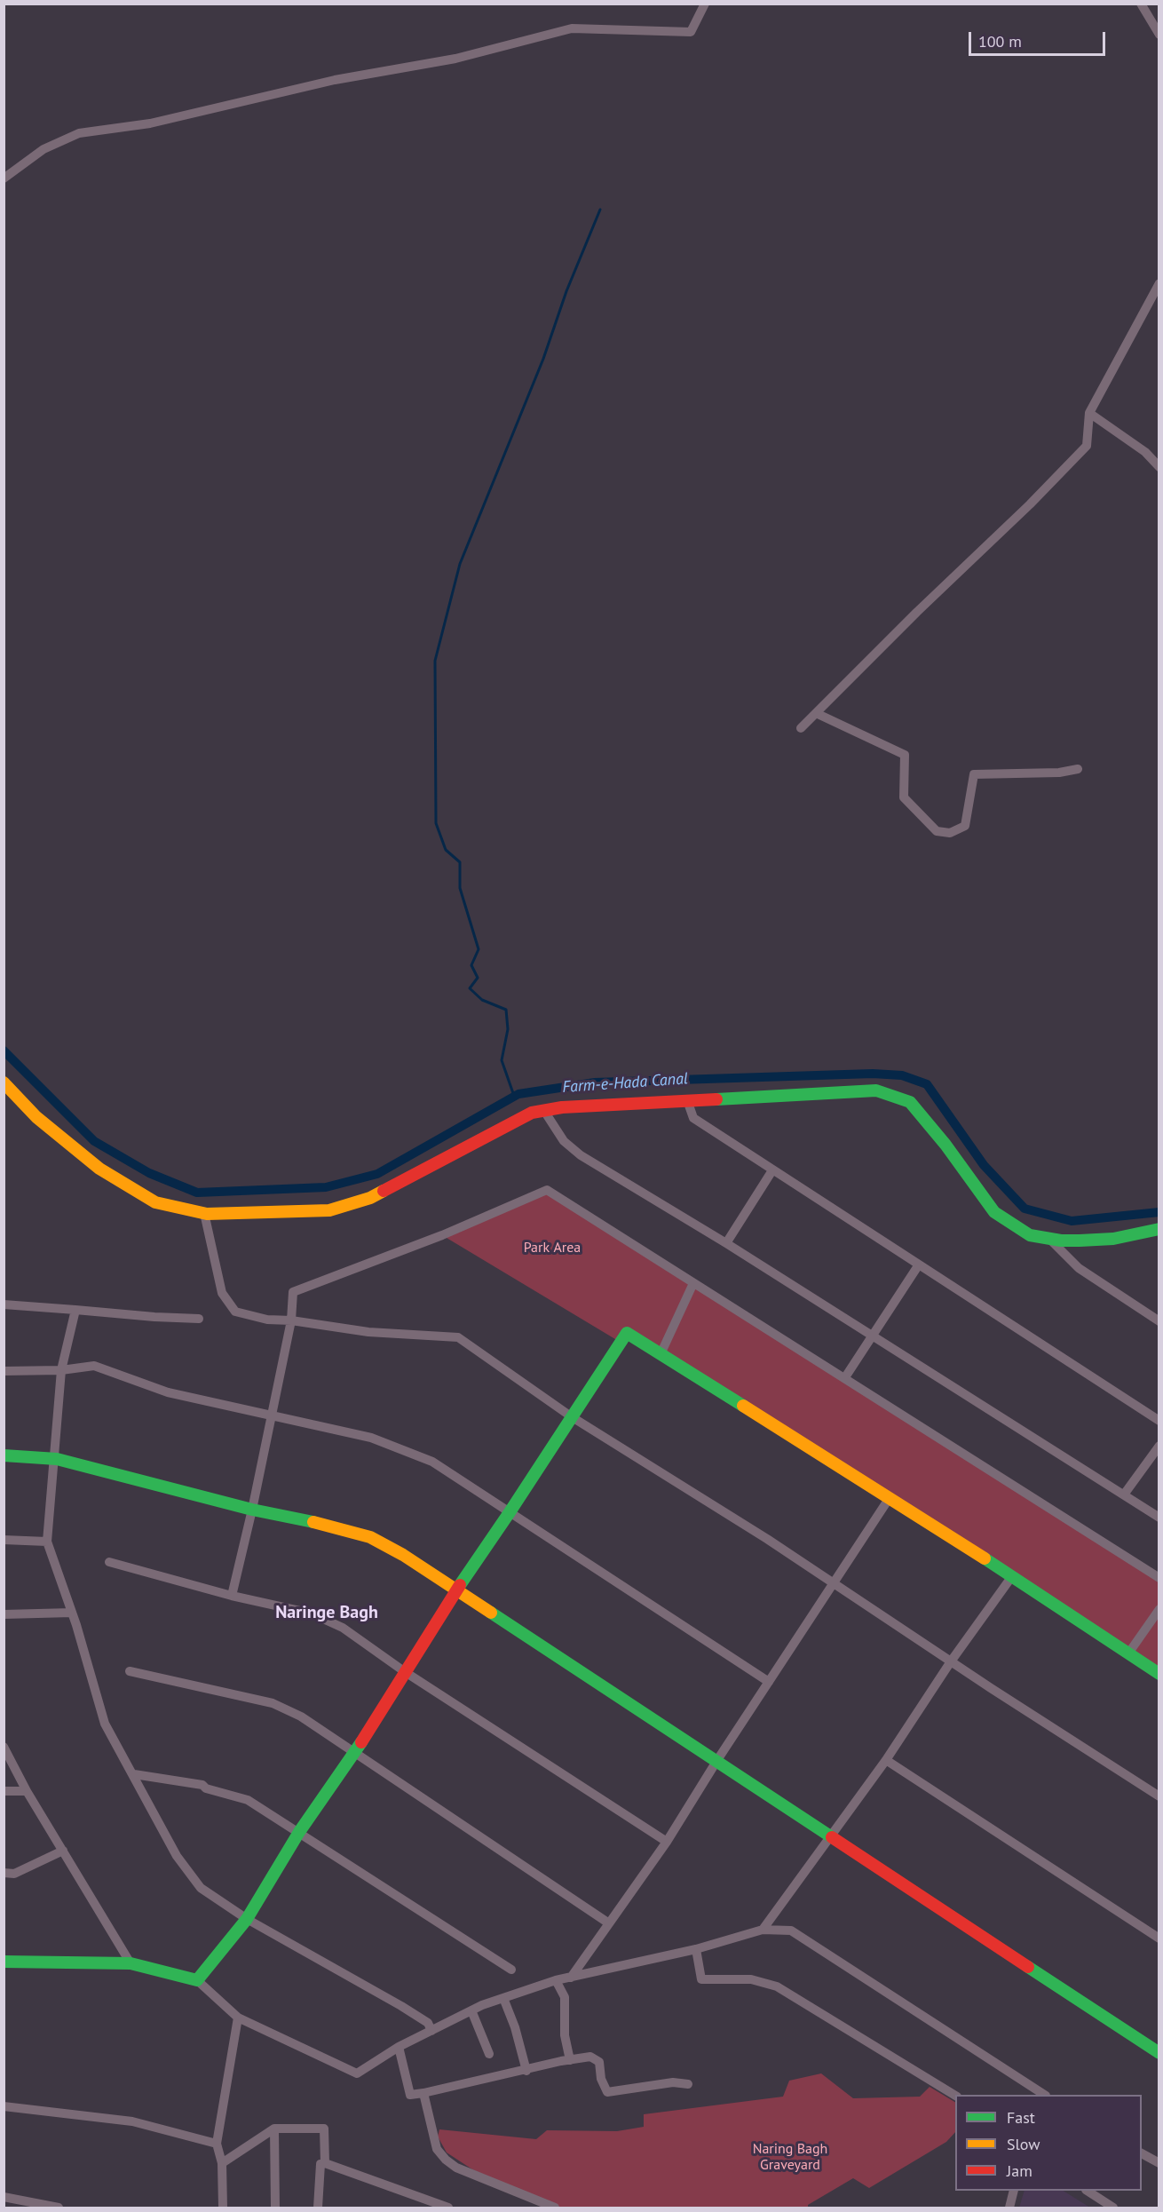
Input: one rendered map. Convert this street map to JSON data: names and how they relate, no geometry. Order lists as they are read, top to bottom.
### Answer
{
  "districts": ["Naringe Bagh"],
  "water": ["Farm-e-Hada Canal"],
  "parks": ["Park Area", "Naring Bagh Graveyard"],
  "legend": ["Fast", "Slow", "Jam"],
  "scale_bar": "100 m"
}
